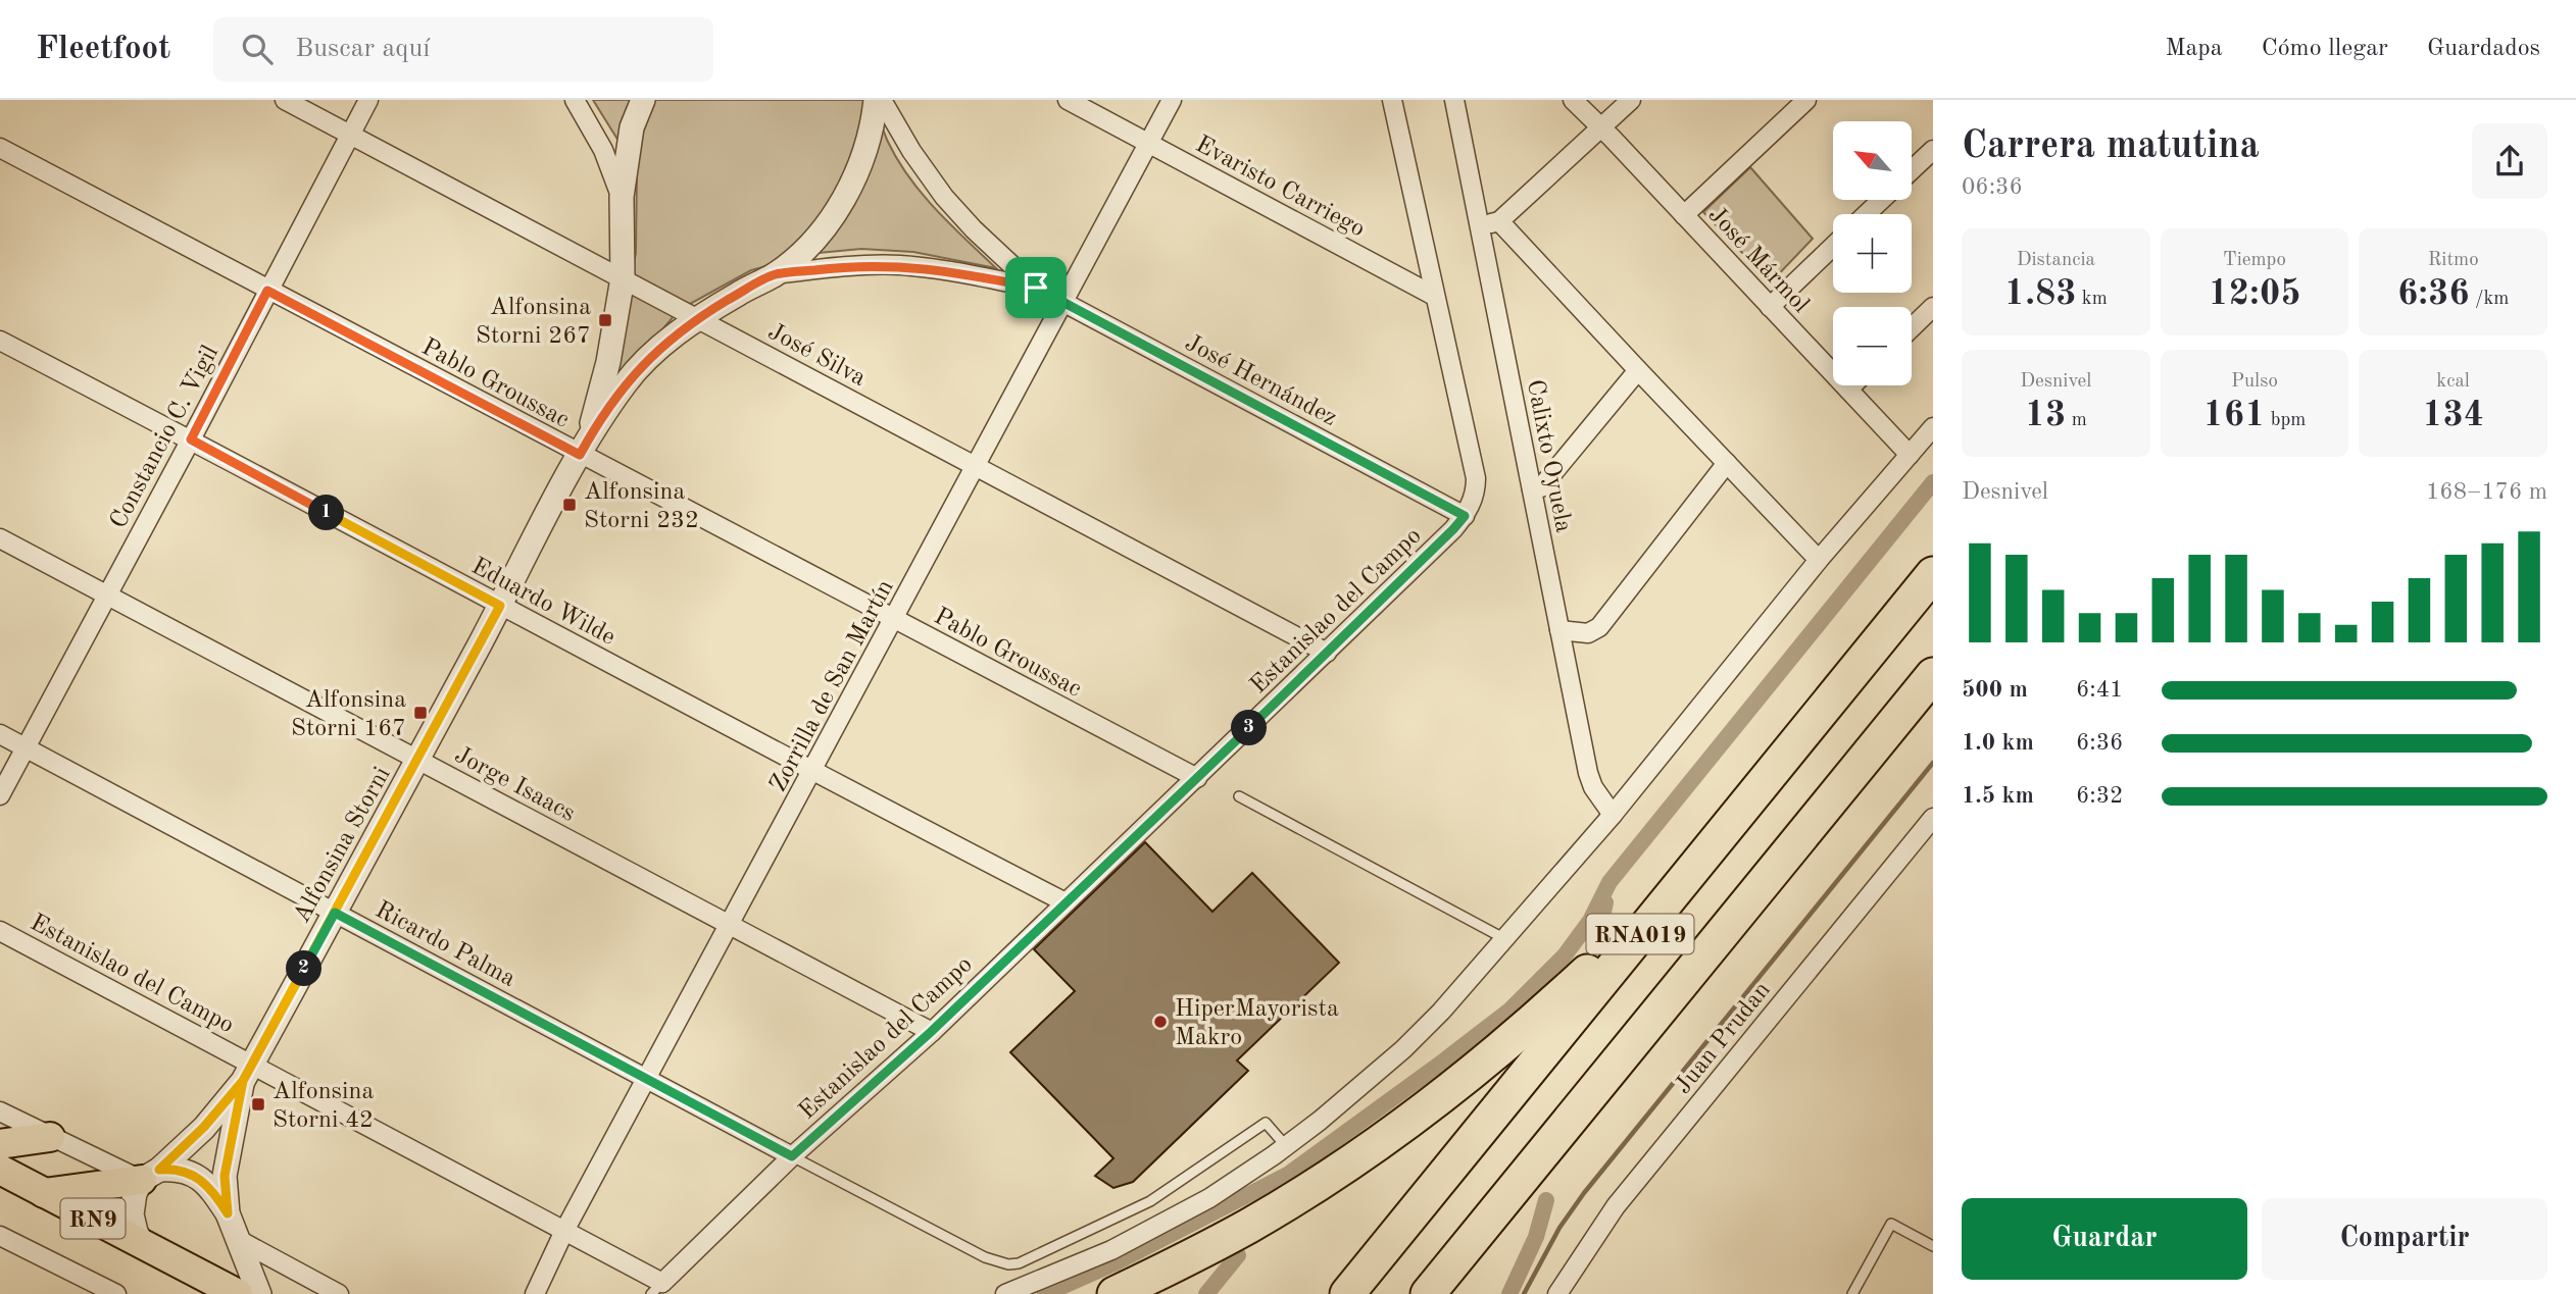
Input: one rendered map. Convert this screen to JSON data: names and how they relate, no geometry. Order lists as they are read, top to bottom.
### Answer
{
  "streets": {
    "highway": ["RNA019"],
    "main road": ["RN9"],
    "street": [
      "Evaristo Carriego",
      "José Mármol",
      "José Silva",
      "José Hernández",
      "Pablo Groussac",
      "Constancio C. Vigil",
      "Calixto Oyuela",
      "Eduardo Wilde",
      "Estanislao del Campo",
      "Zorrilla de San Martín",
      "Jorge Isaacs",
      "Alfonsina Storni",
      "Ricardo Palma",
      "Juan Prudan"
    ]
  },
  "crossings": [
    ["Evaristo Carriego", "Zorrilla de San Martín"],
    ["José Silva", "Constancio C. Vigil"],
    ["José Silva", "Estanislao del Campo"],
    ["José Silva", "Zorrilla de San Martín"],
    ["José Silva", "Alfonsina Storni"],
    ["José Hernández", "Estanislao del Campo"],
    ["José Hernández", "Zorrilla de San Martín"],
    ["José Hernández", "Alfonsina Storni"],
    ["Pablo Groussac", "Constancio C. Vigil"],
    ["Pablo Groussac", "Estanislao del Campo"],
    ["Pablo Groussac", "Zorrilla de San Martín"],
    ["Pablo Groussac", "Alfonsina Storni"],
    ["Constancio C. Vigil", "Eduardo Wilde"],
    ["Constancio C. Vigil", "Jorge Isaacs"],
    ["Constancio C. Vigil", "Ricardo Palma"],
    ["Eduardo Wilde", "Estanislao del Campo"],
    ["Eduardo Wilde", "Zorrilla de San Martín"],
    ["Eduardo Wilde", "Alfonsina Storni"],
    ["Estanislao del Campo", "Zorrilla de San Martín"],
    ["Estanislao del Campo", "Jorge Isaacs"],
    ["Estanislao del Campo", "Alfonsina Storni"],
    ["Estanislao del Campo", "Ricardo Palma"],
    ["Zorrilla de San Martín", "Jorge Isaacs"],
    ["Zorrilla de San Martín", "Ricardo Palma"],
    ["Jorge Isaacs", "Alfonsina Storni"],
    ["Alfonsina Storni", "Ricardo Palma"]
  ],
  "places": {
    "transit": [
      "Alfonsina Storni 267",
      "Alfonsina Storni 232",
      "Alfonsina Storni 167",
      "Alfonsina Storni 42"
    ],
    "other": ["HiperMayorista Makro"]
  },
  "north": "top left",
  "page": {
    "header": "Fleetfoot",
    "search": "Buscar aquí",
    "nav": ["Mapa", "Cómo llegar", "Guardados"],
    "heading": ["Carrera matutina", "06:36"],
    "map_buttons": ["+", "−"],
    "stats": [
      ["Distancia", "1.83 km"],
      ["Tiempo", "12:05"],
      ["Ritmo", "6:36 /km"],
      ["Desnivel", "13 m"],
      ["Pulso", "161 bpm"],
      ["kcal", "134"]
    ],
    "chart": ["Desnivel", "168–176 m"],
    "pins": ["1", "3", "2"],
    "list": [
      {
        "name": "500 m",
        "note": "6:41"
      },
      {
        "name": "1.0 km",
        "note": "6:36"
      },
      {
        "name": "1.5 km",
        "note": "6:32"
      }
    ],
    "buttons": ["Guardar", "Compartir"]
  }
}
